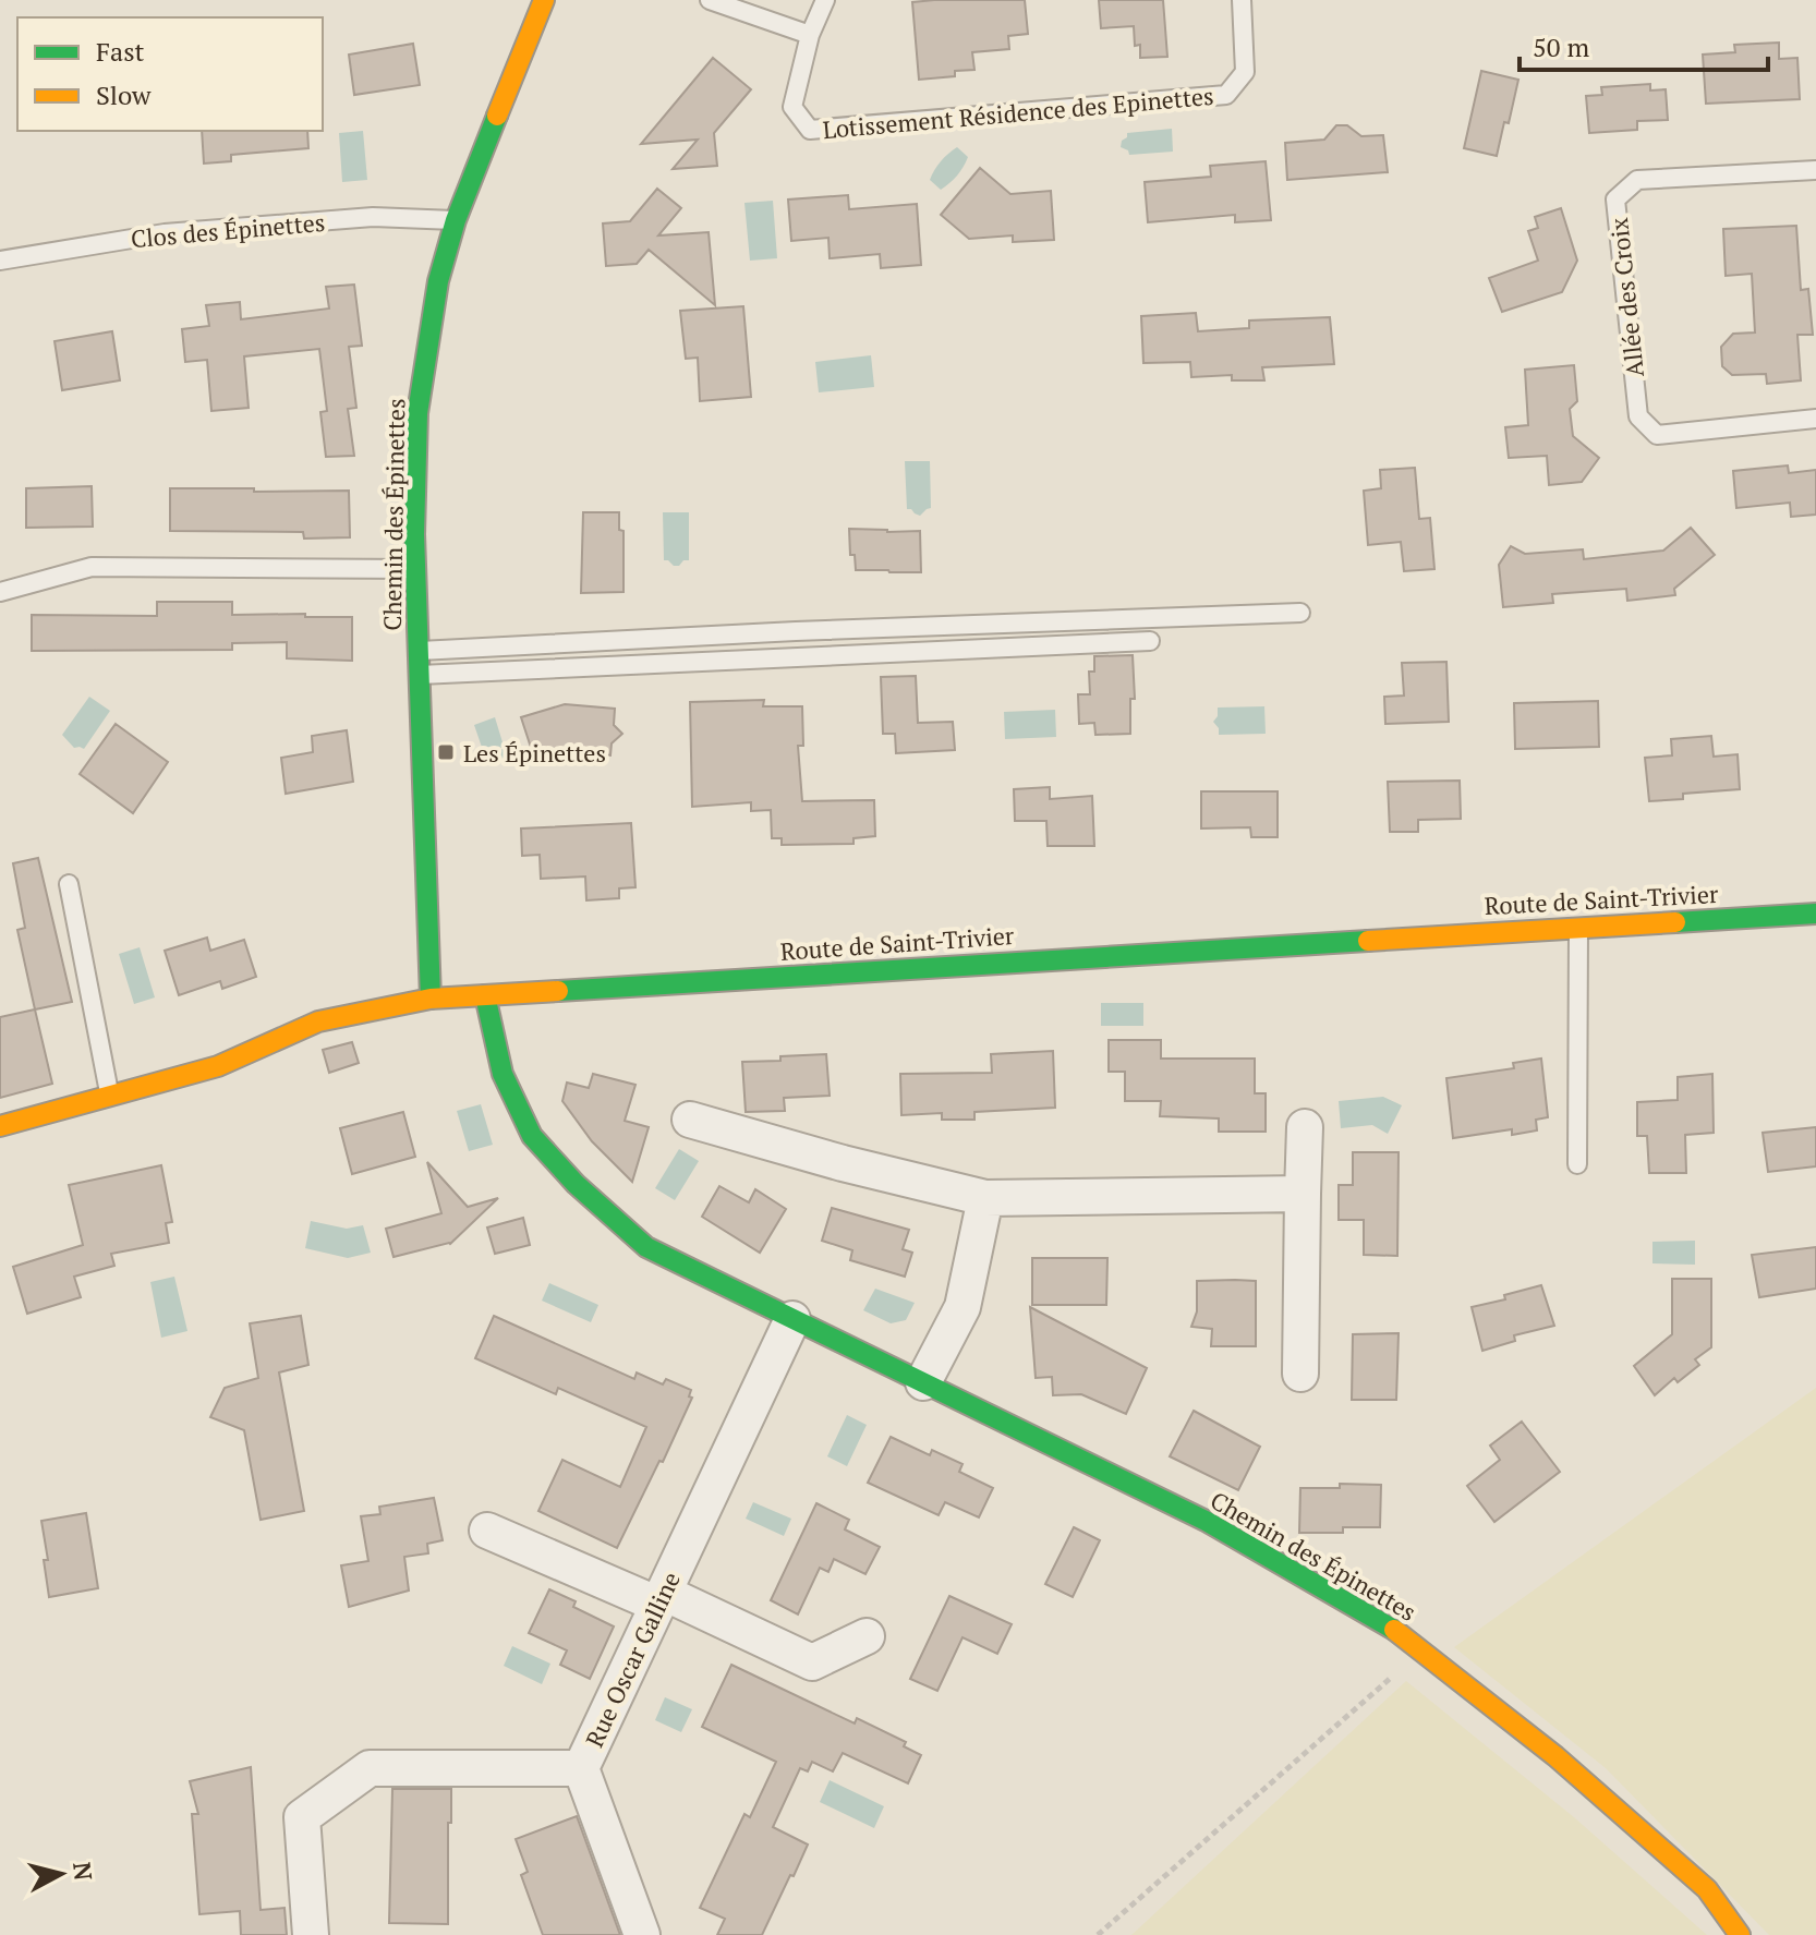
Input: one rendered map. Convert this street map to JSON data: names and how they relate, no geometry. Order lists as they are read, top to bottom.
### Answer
{
  "streets": {
    "street": ["Chemin des Épinettes", "Route de Saint-Trivier", "Rue Oscar Galline"],
    "lane": ["Lotissement Résidence des Epinettes", "Clos des Épinettes", "Allée des Croix"]
  },
  "crossings": [
    ["Clos des Épinettes", "Chemin des Épinettes"],
    ["Chemin des Épinettes", "Route de Saint-Trivier"],
    ["Chemin des Épinettes", "Rue Oscar Galline"]
  ],
  "places": {
    "transit": ["Les Épinettes"]
  },
  "legend": ["Fast", "Slow"],
  "scale_bar": "50 m",
  "north": "right"
}
